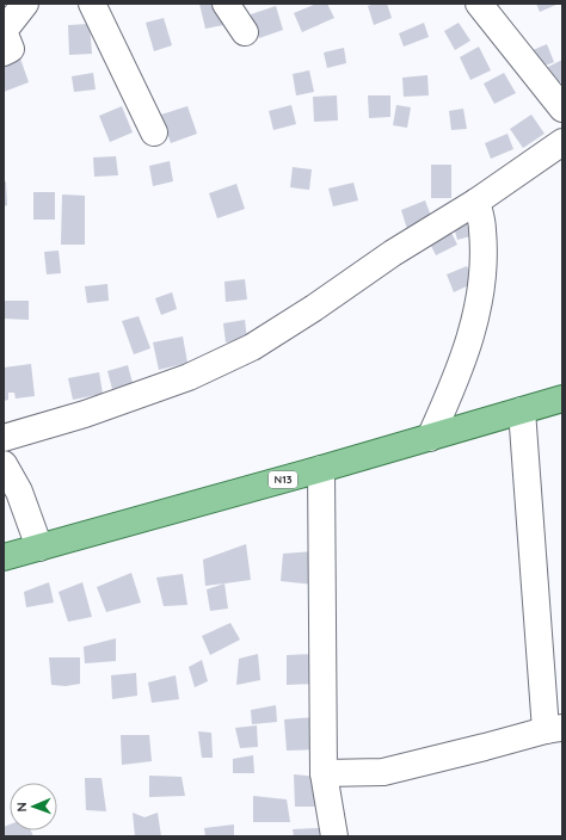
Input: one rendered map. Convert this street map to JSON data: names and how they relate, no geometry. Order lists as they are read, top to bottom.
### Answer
{
  "streets": {
    "main road": ["N13"]
  },
  "north": "left"
}
